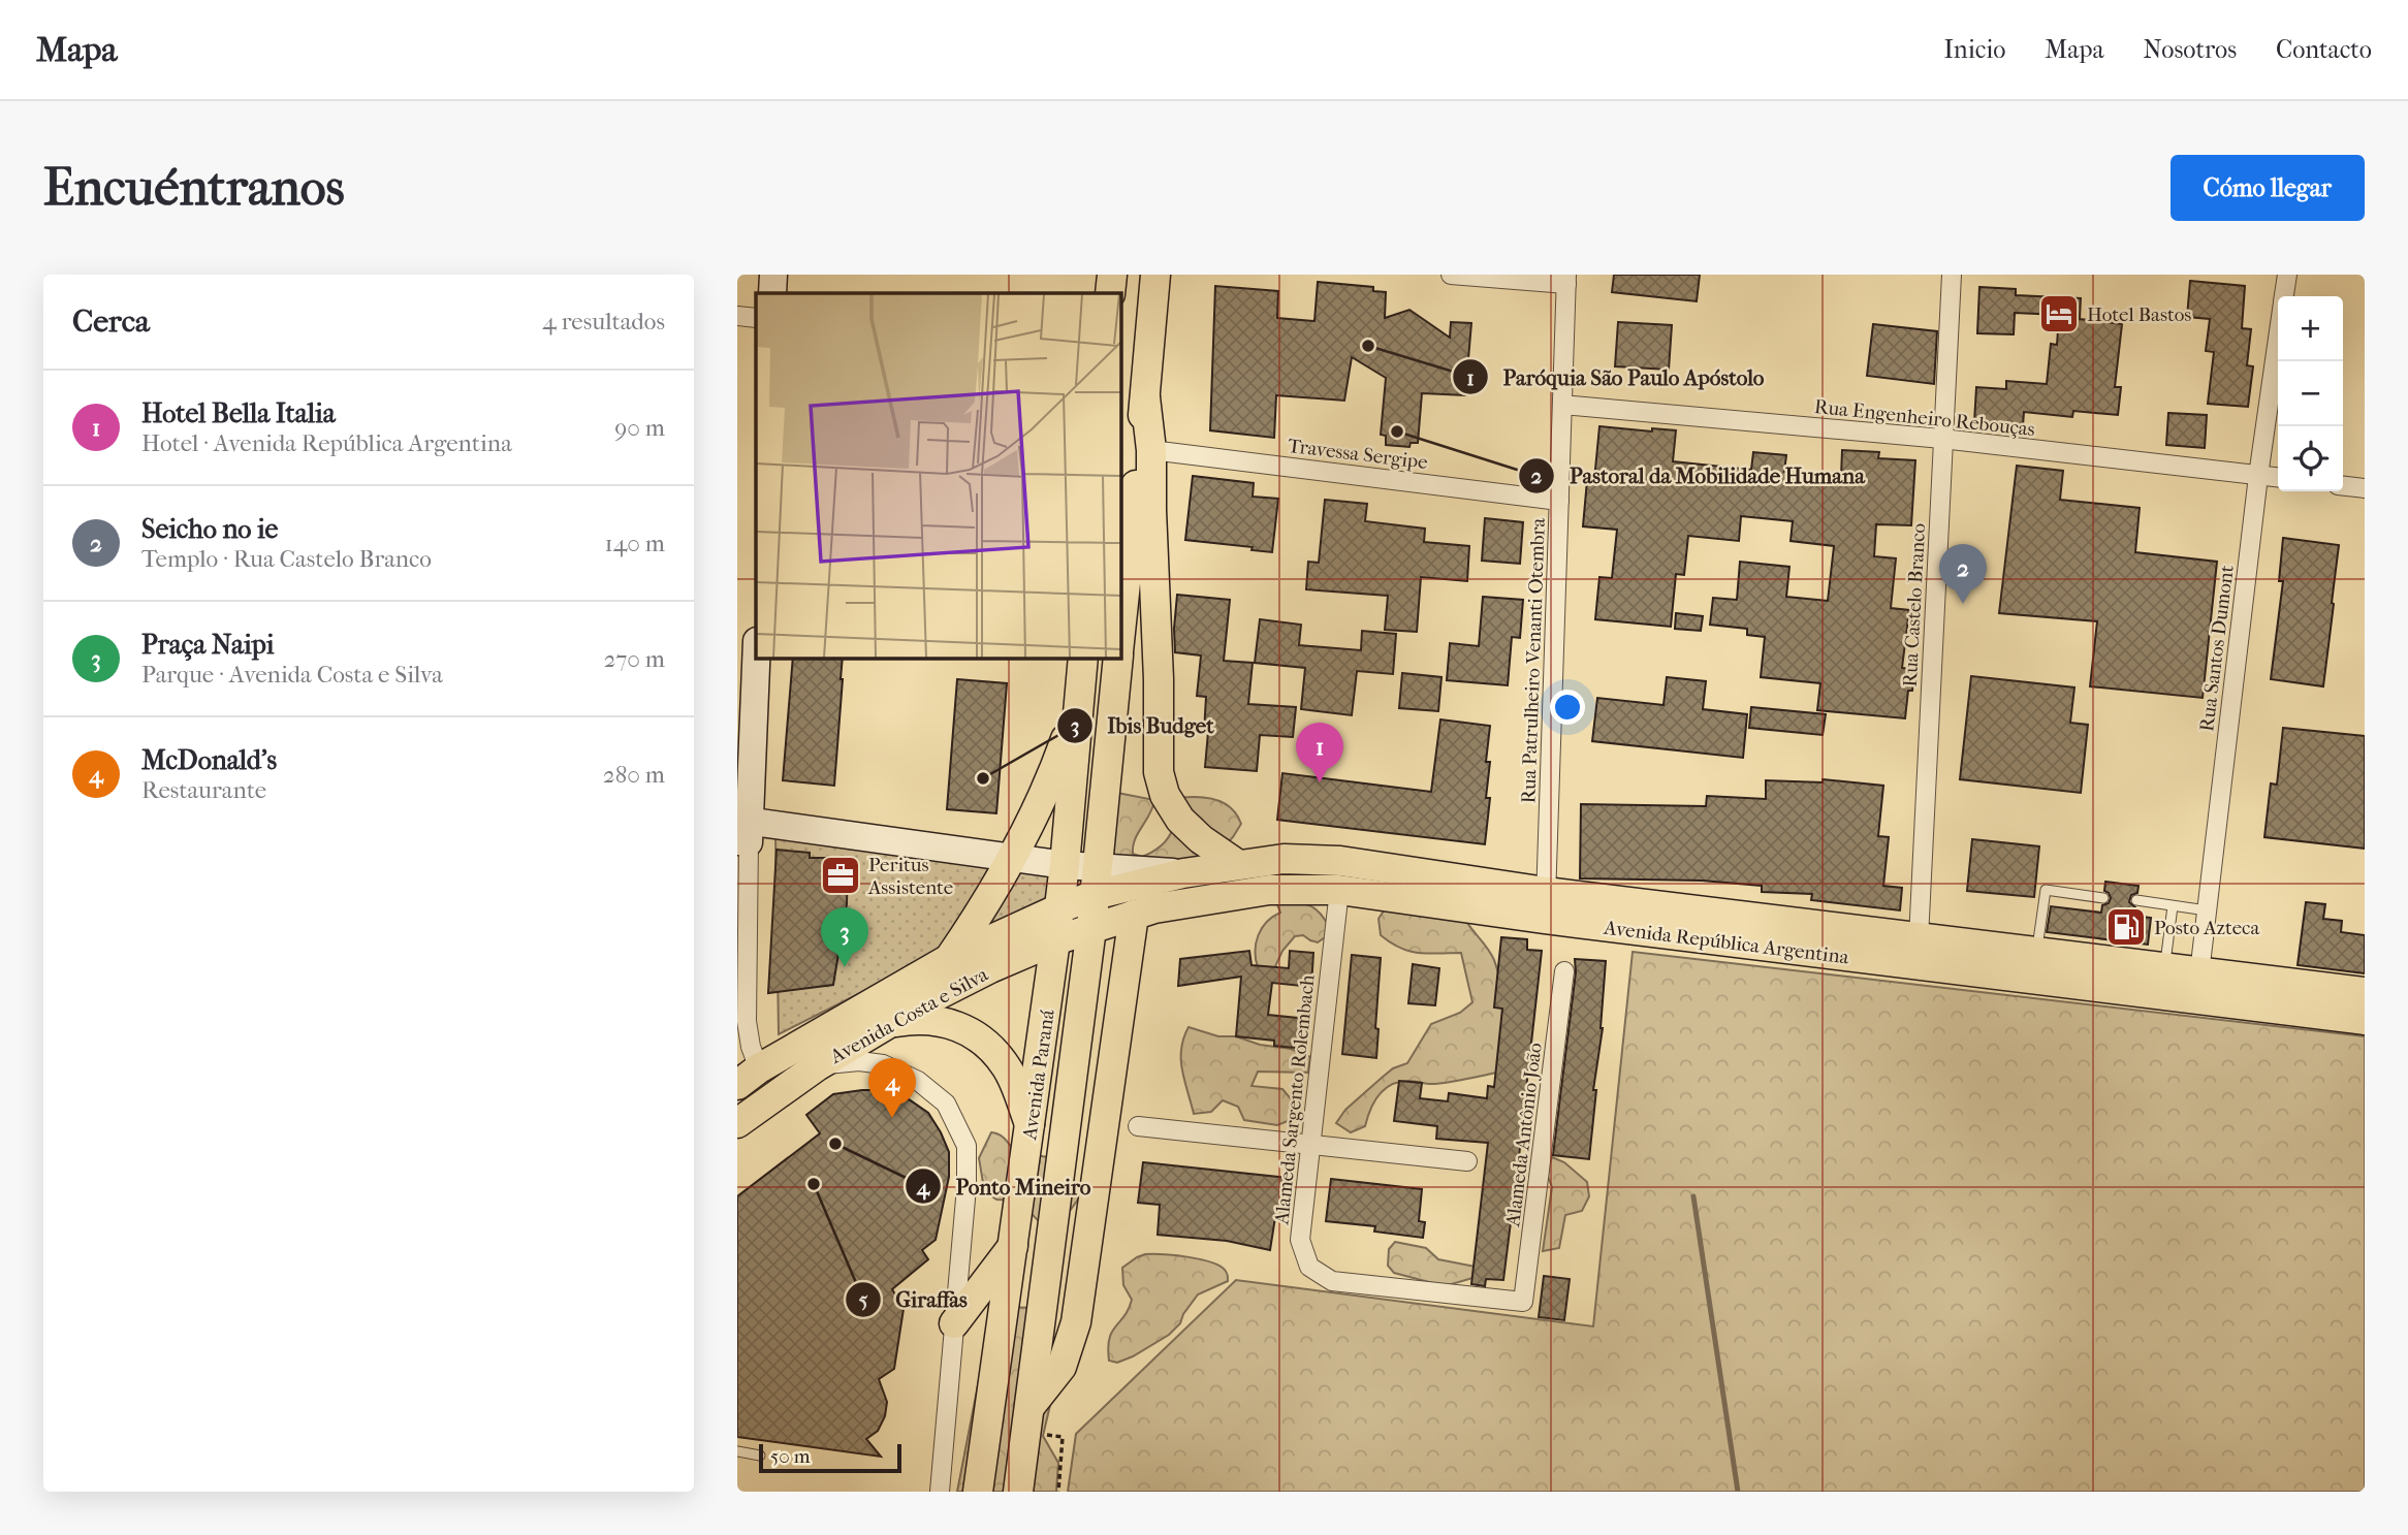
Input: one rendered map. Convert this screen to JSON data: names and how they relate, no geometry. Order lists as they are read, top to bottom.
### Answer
{
  "streets": {
    "main road": ["Avenida República Argentina", "Avenida Costa e Silva", "Avenida Paraná"],
    "street": [
      "Rua Engenheiro Rebouças",
      "Travessa Sergipe",
      "Rua Castelo Branco",
      "Rua Santos Dumont",
      "Rua Patrulheiro Venanti Otembra",
      "Alameda Sargento Rolembach",
      "Alameda Antônio João"
    ]
  },
  "crossings": [
    ["Rua Engenheiro Rebouças", "Rua Castelo Branco"],
    ["Rua Engenheiro Rebouças", "Rua Santos Dumont"],
    ["Rua Engenheiro Rebouças", "Rua Patrulheiro Venanti Otembra"],
    ["Travessa Sergipe", "Rua Patrulheiro Venanti Otembra"],
    ["Rua Castelo Branco", "Avenida República Argentina"],
    ["Rua Santos Dumont", "Avenida República Argentina"],
    ["Rua Patrulheiro Venanti Otembra", "Avenida República Argentina"],
    ["Avenida República Argentina", "Avenida Costa e Silva"],
    ["Avenida República Argentina", "Avenida Paraná"],
    ["Avenida República Argentina", "Alameda Sargento Rolembach"],
    ["Avenida Costa e Silva", "Avenida Paraná"],
    ["Alameda Sargento Rolembach", "Alameda Antônio João"]
  ],
  "places": {
    "hotel": ["Hotel Bastos"],
    "other": [
      "Paróquia São Paulo Apóstolo",
      "Pastoral da Mobilidade Humana",
      "Ibis Budget",
      "Ponto Mineiro",
      "Giraffas"
    ],
    "office": ["Peritus Assistente"],
    "fuel station": ["Posto Azteca"]
  },
  "scale_bar": "50 m",
  "page": {
    "header": "Mapa",
    "nav": [
      "Inicio",
      "Mapa",
      "Nosotros",
      "Contacto"
    ],
    "buttons": "Cómo llegar",
    "title": "Encuéntranos",
    "heading": ["Cerca", "4 resultados"],
    "map_buttons": ["+", "−"],
    "list": [
      {
        "mark": "1",
        "name": "Hotel Bella Italia",
        "note": "Hotel · Avenida República Argentina",
        "value": "90 m"
      },
      {
        "mark": "2",
        "name": "Seicho no ie",
        "note": "Templo · Rua Castelo Branco",
        "value": "140 m"
      },
      {
        "mark": "3",
        "name": "Praça Naipi",
        "note": "Parque · Avenida Costa e Silva",
        "value": "270 m"
      },
      {
        "mark": "4",
        "name": "McDonald's",
        "note": "Restaurante",
        "value": "280 m"
      }
    ],
    "pins": [
      "2",
      "1",
      "3",
      "4"
    ],
    "scale": "50 m"
  }
}
